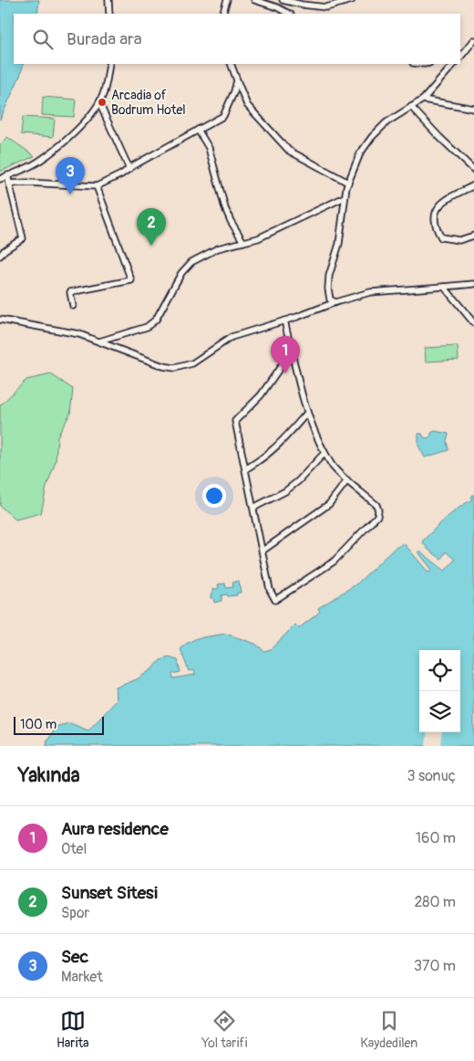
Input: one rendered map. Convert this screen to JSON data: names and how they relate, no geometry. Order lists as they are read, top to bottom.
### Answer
{
  "places": ["Arcadia of Bodrum Hotel"],
  "scale_bar": "100 m",
  "page": {
    "search": "Burada ara",
    "pins": ["3", "2", "1"],
    "scale": "100 m",
    "heading": ["Yakında", "3 sonuç"],
    "list": [
      {
        "mark": "1",
        "name": "Aura residence",
        "note": "Otel",
        "value": "160 m"
      },
      {
        "mark": "2",
        "name": "Sunset Sitesi",
        "note": "Spor",
        "value": "280 m"
      },
      {
        "mark": "3",
        "name": "Sec",
        "note": "Market",
        "value": "370 m"
      }
    ],
    "nav": ["Harita", "Yol tarifi", "Kaydedilen"]
  }
}
